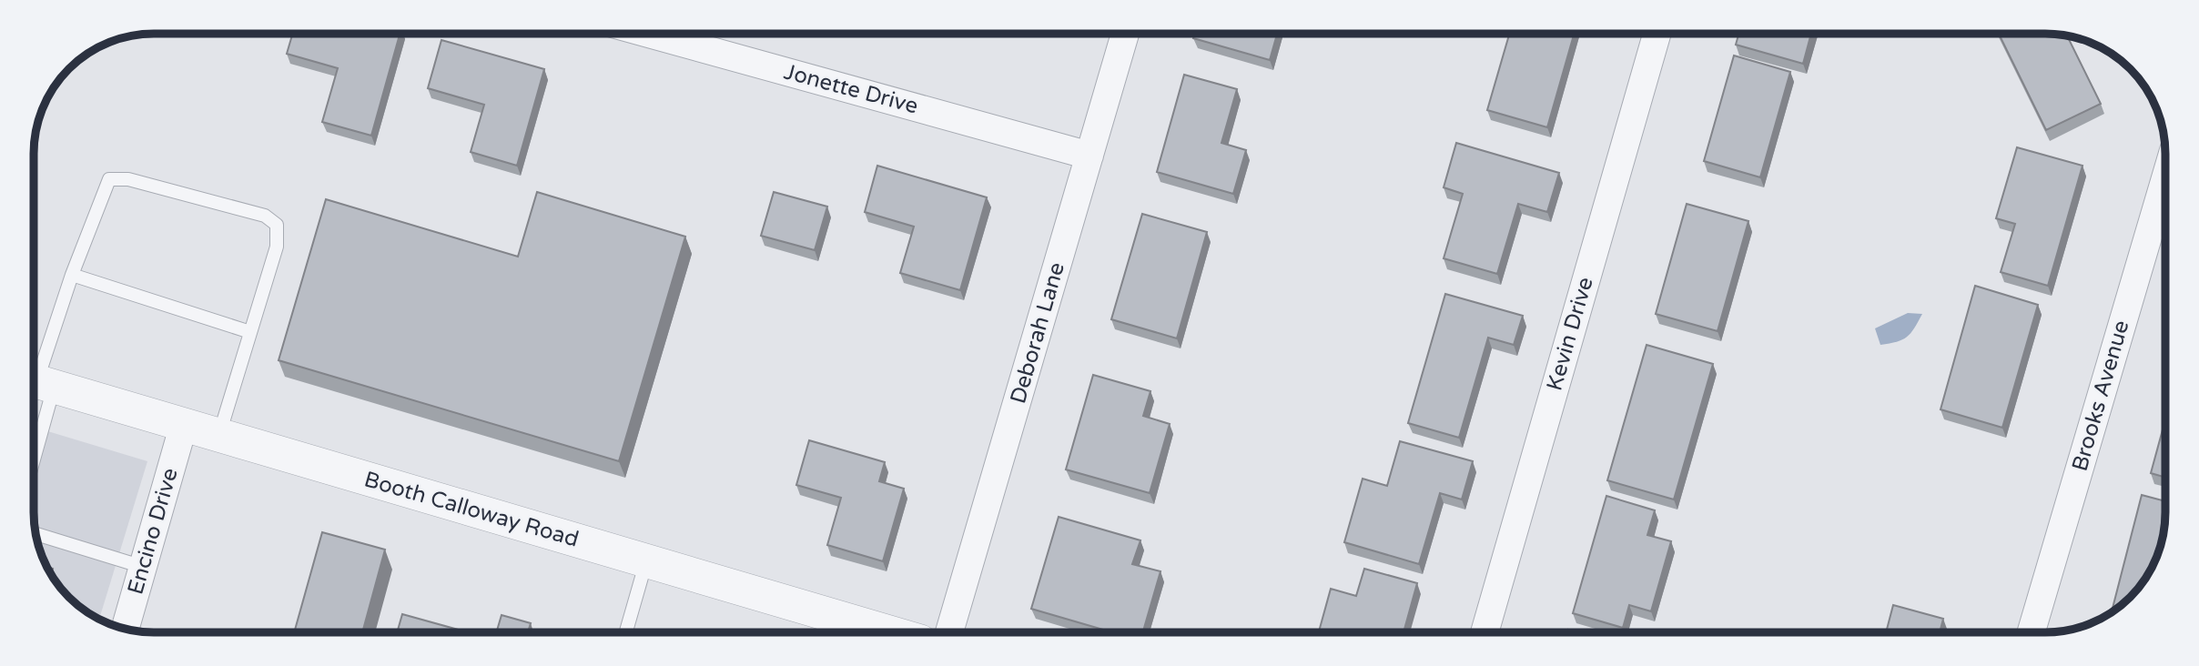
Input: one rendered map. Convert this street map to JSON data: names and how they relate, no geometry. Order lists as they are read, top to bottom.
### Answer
{
  "streets": {
    "street": [
      "Jonette Drive",
      "Deborah Lane",
      "Kevin Drive",
      "Brooks Avenue",
      "Booth Calloway Road",
      "Encino Drive"
    ]
  },
  "crossings": [
    ["Jonette Drive", "Deborah Lane"],
    ["Booth Calloway Road", "Encino Drive"]
  ]
}
